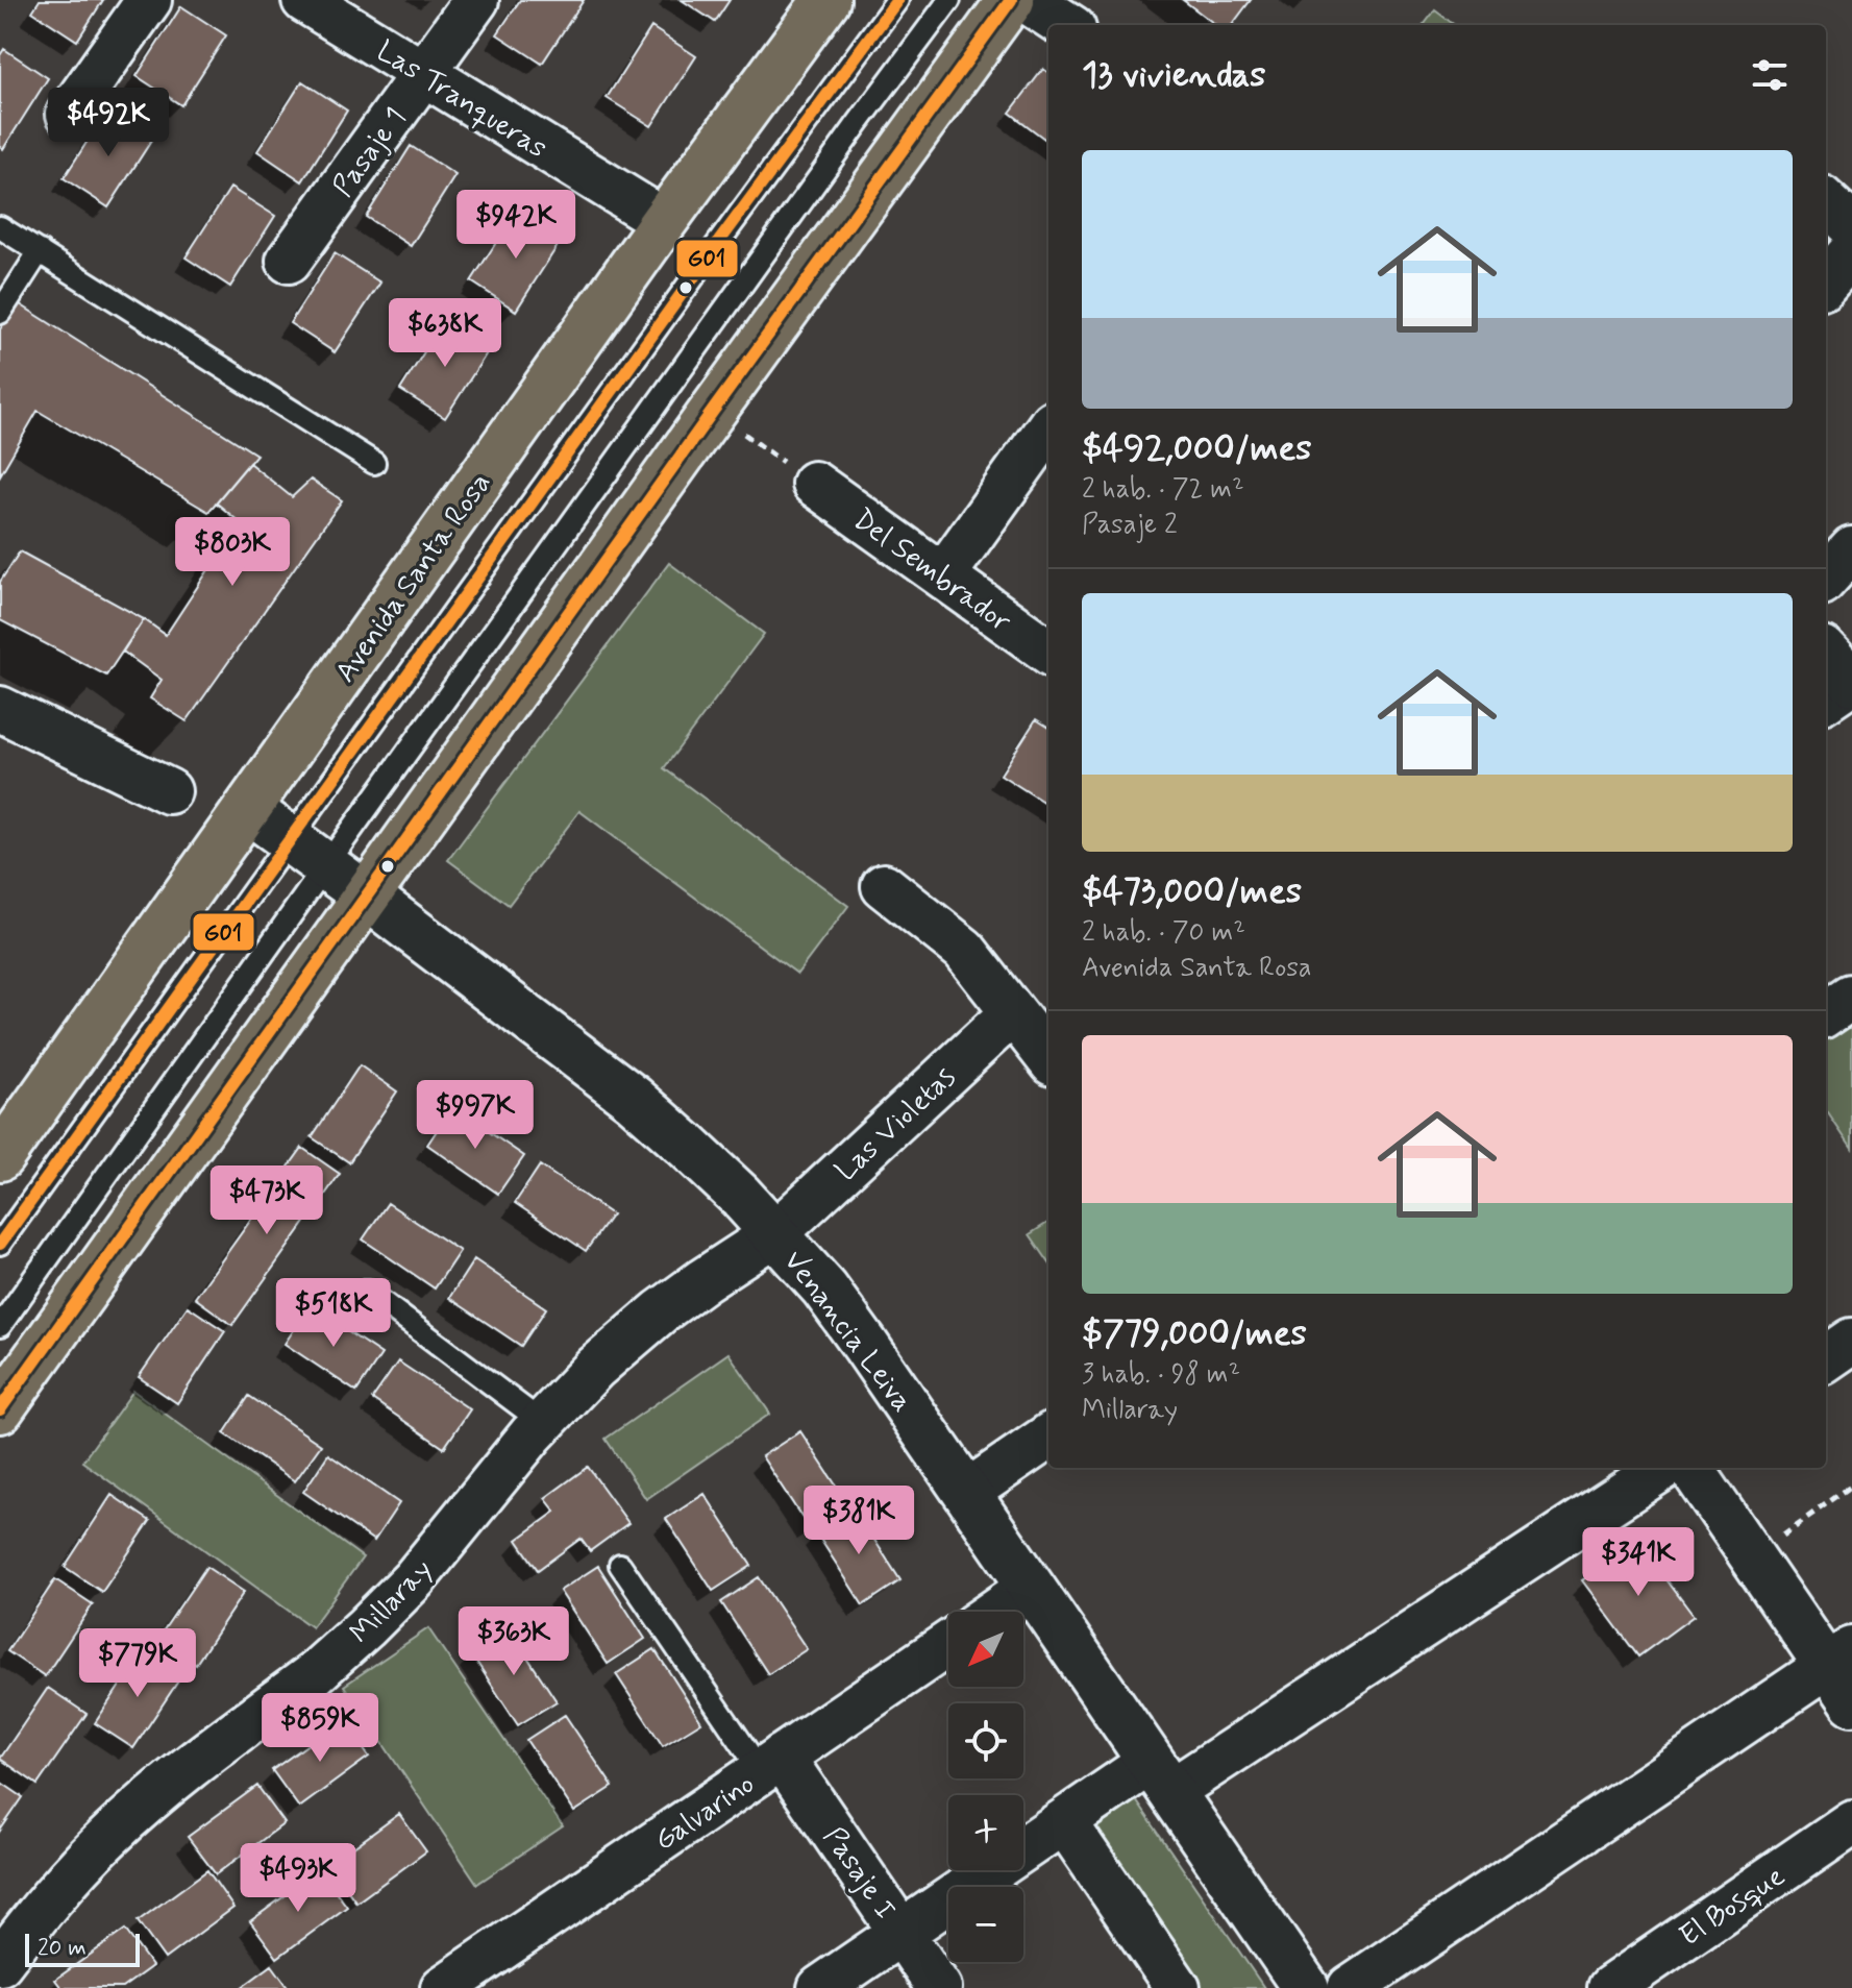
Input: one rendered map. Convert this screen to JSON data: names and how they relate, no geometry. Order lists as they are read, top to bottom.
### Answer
{
  "streets": {
    "main road": ["Avenida Santa Rosa"],
    "street": [
      "Las Tranqueras",
      "Pasaje 1",
      "Del Sembrador",
      "Las Violetas",
      "Venancia Leiva",
      "Millaray",
      "Galvarino",
      "Pasaje I",
      "El Bosque"
    ]
  },
  "crossings": [
    ["Las Tranqueras", "Pasaje 1"],
    ["Las Tranqueras", "Avenida Santa Rosa"],
    ["Avenida Santa Rosa", "Venancia Leiva"],
    ["Las Violetas", "Venancia Leiva"],
    ["Las Violetas", "Millaray"],
    ["Venancia Leiva", "Millaray"],
    ["Galvarino", "Pasaje I"]
  ],
  "lines": ["transit line G01"],
  "scale_bar": "20 m",
  "north": "bottom left",
  "page": {
    "heading": "13 viviendas",
    "price": [
      "$492K",
      "$942K",
      "$638K",
      "$803K",
      "$997K",
      "$473K",
      "$518K",
      "$381K",
      "$341K",
      "$363K",
      "$779K",
      "$859K",
      "$493K"
    ],
    "list": [
      {
        "name": "$492,000/mes",
        "note": "2 hab. · 72 m² · Pasaje 2"
      },
      {
        "name": "$473,000/mes",
        "note": "2 hab. · 70 m² · Avenida Santa Rosa"
      },
      {
        "name": "$779,000/mes",
        "note": "3 hab. · 98 m² · Millaray"
      }
    ],
    "map_buttons": ["+", "−"],
    "scale": "20 m"
  }
}
